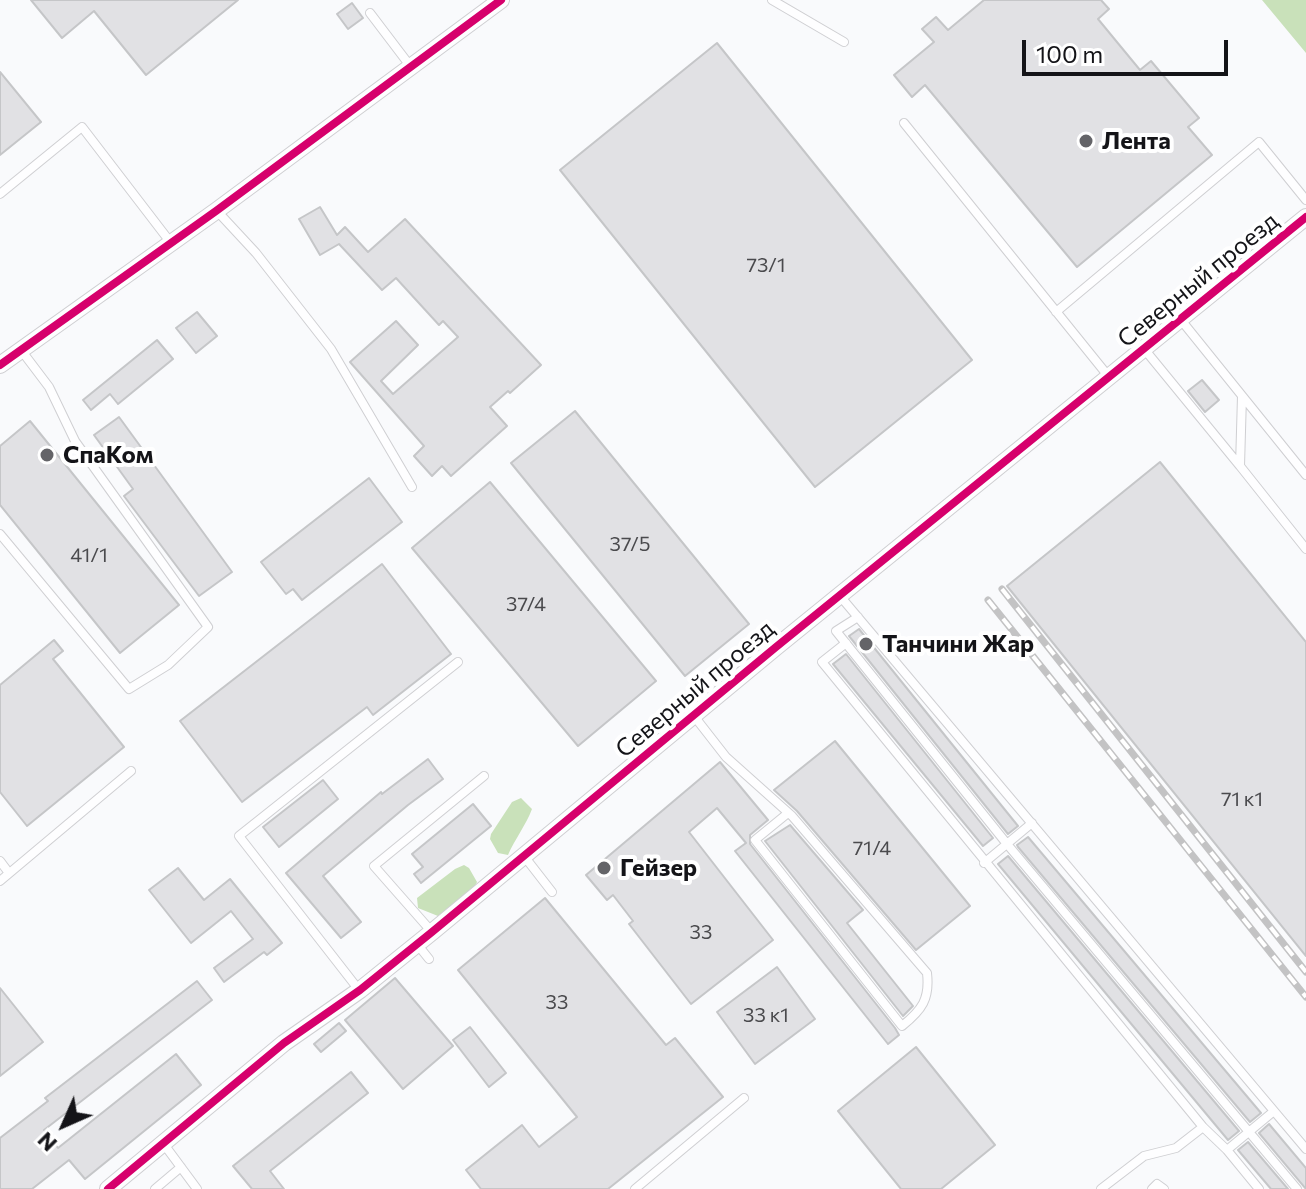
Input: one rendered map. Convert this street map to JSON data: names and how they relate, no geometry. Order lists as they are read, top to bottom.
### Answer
{
  "streets": {
    "street": ["Северный проезд"]
  },
  "places": [
    "Лента",
    "СпаКом",
    "Танчини Жар",
    "Гейзер"
  ],
  "house_numbers": [
    "73/1",
    "37/5",
    "41/1",
    "37/4",
    "71 к1",
    "71/4",
    "33",
    "33",
    "33 к1"
  ],
  "scale_bar": "100 m",
  "north": "bottom left"
}
